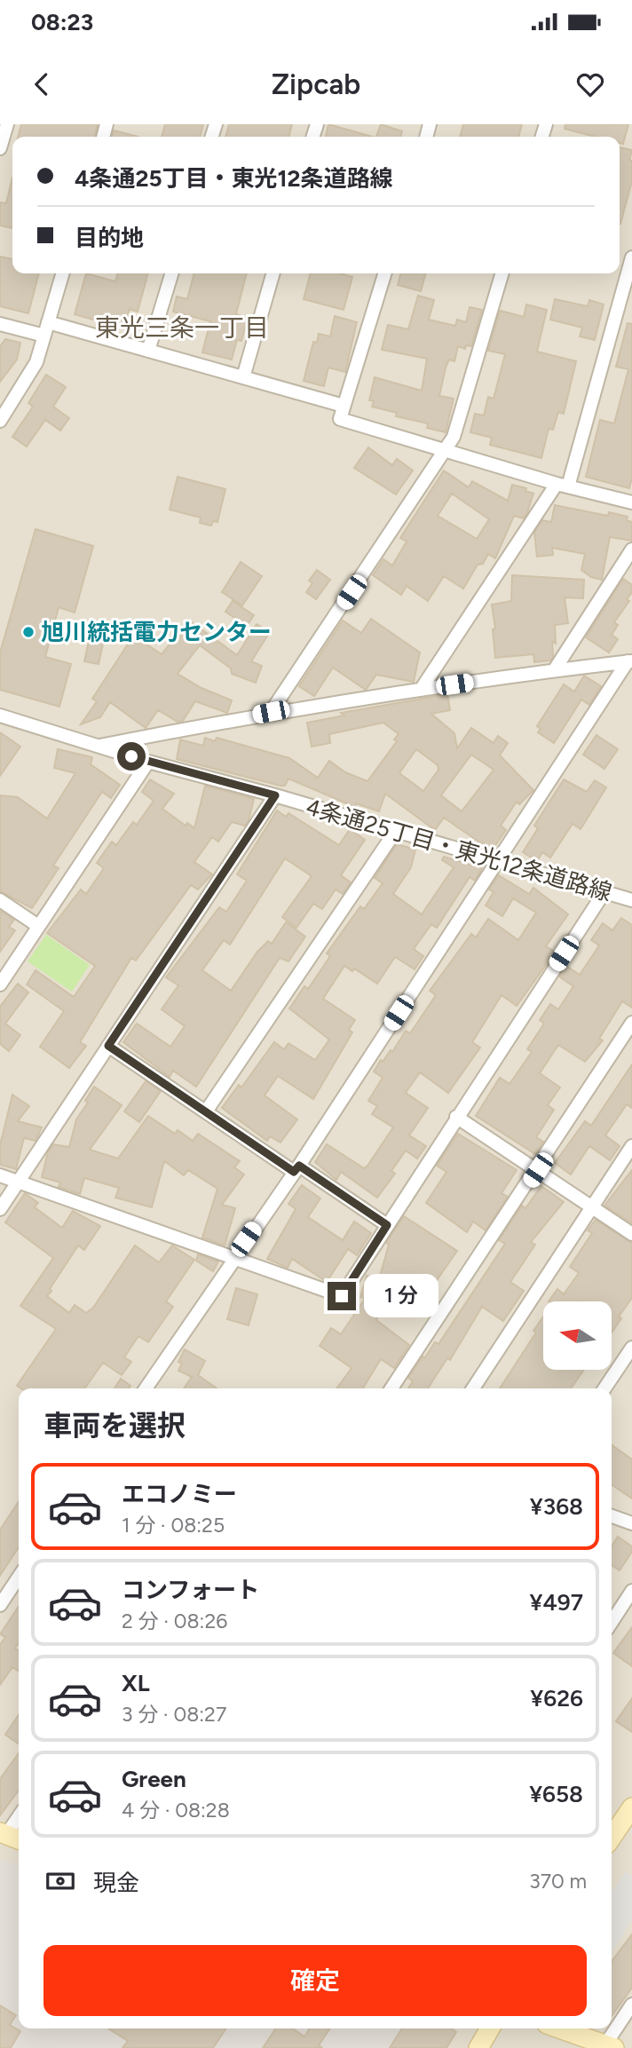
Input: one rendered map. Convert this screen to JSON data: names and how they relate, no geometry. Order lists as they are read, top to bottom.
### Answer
{
  "streets": {
    "street": ["4条通25丁目・東光12条道路線"]
  },
  "districts": ["東光三条一丁目"],
  "places": ["旭川統括電力センター"],
  "north": "left",
  "page": {
    "status": "08:23",
    "header": "Zipcab",
    "banner": ["4条通25丁目・東光12条道路線", "目的地"],
    "bubble": "1 分",
    "heading": "車両を選択",
    "list": [
      {
        "name": "エコノミー",
        "note": "1 分 · 08:25",
        "value": "¥368"
      },
      {
        "name": "コンフォート",
        "note": "2 分 · 08:26",
        "value": "¥497"
      },
      {
        "name": "XL",
        "note": "3 分 · 08:27",
        "value": "¥626"
      },
      {
        "name": "Green",
        "note": "4 分 · 08:28",
        "value": "¥658"
      }
    ],
    "pay": ["現金", "370 m"],
    "buttons": "確定"
  }
}
